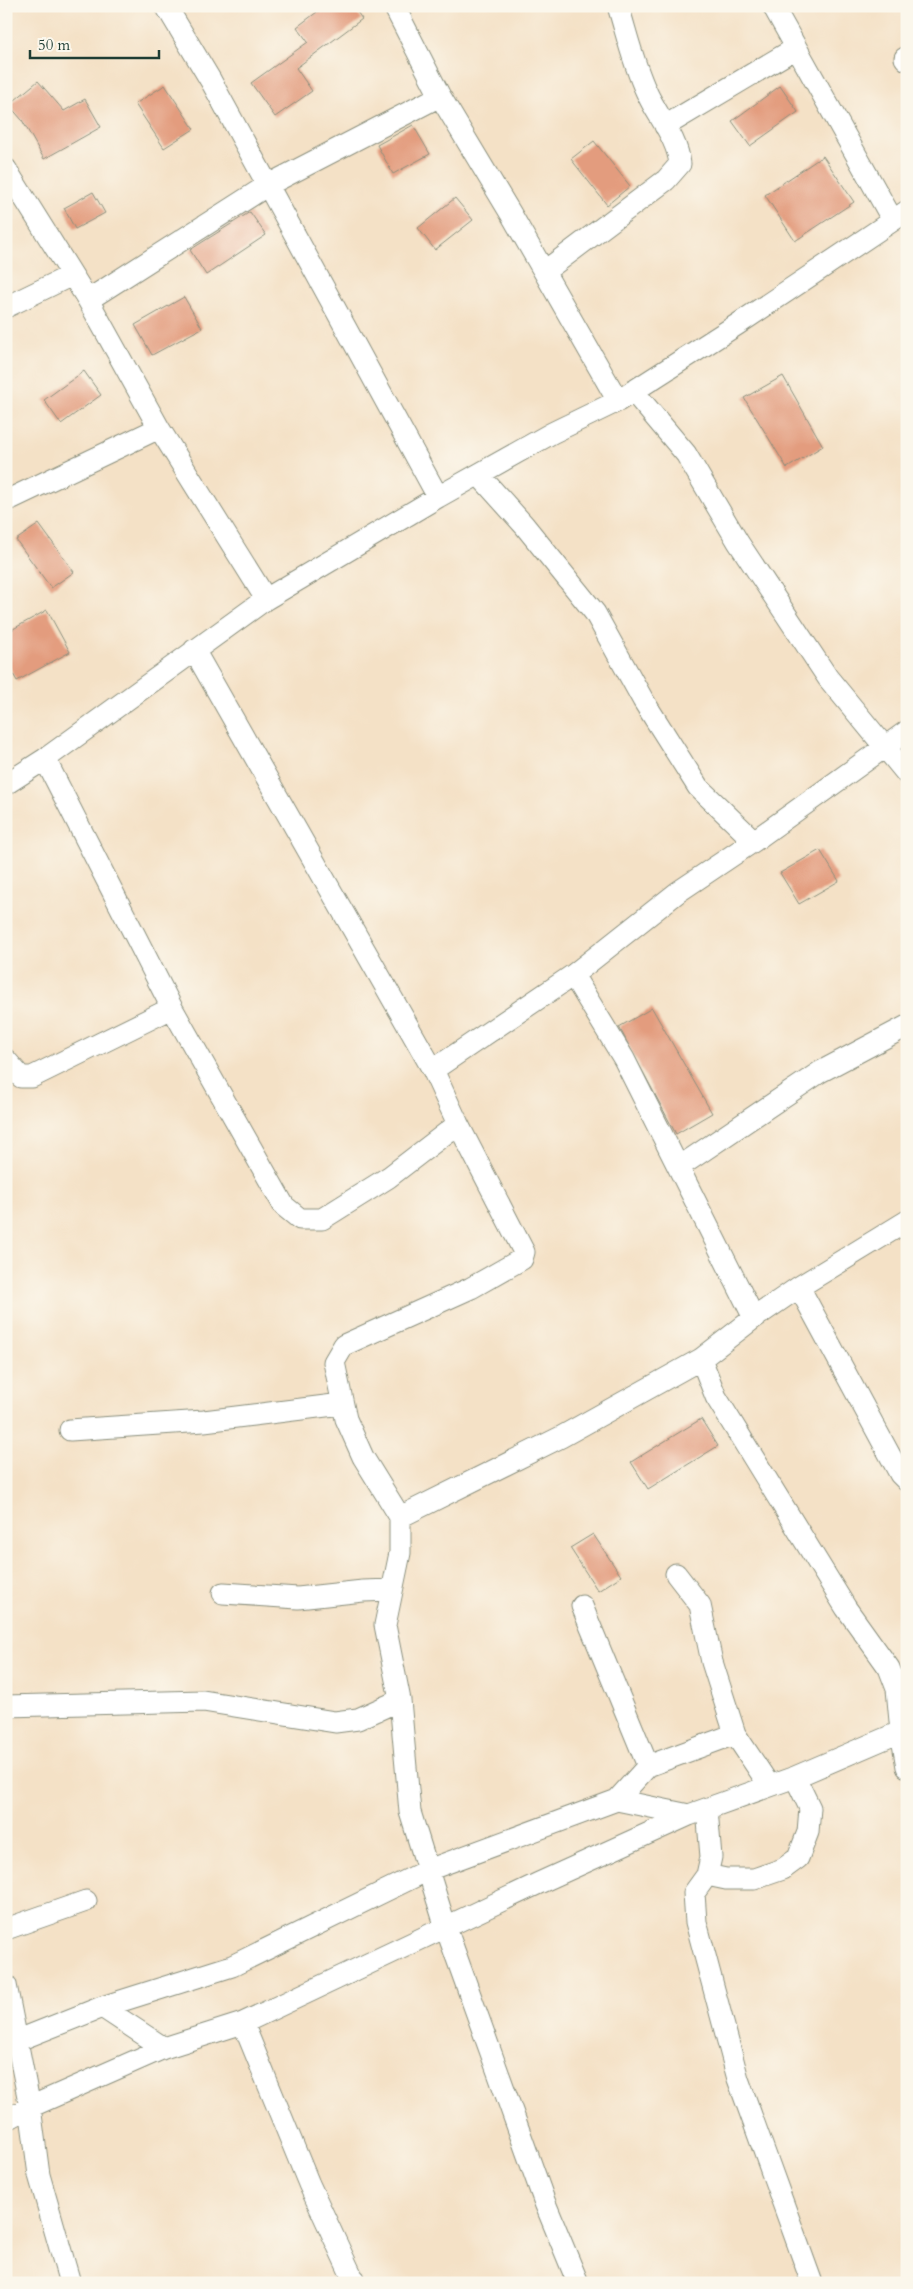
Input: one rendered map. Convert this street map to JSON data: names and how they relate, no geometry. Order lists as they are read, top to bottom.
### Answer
{
  "scale_bar": "50 m"
}
